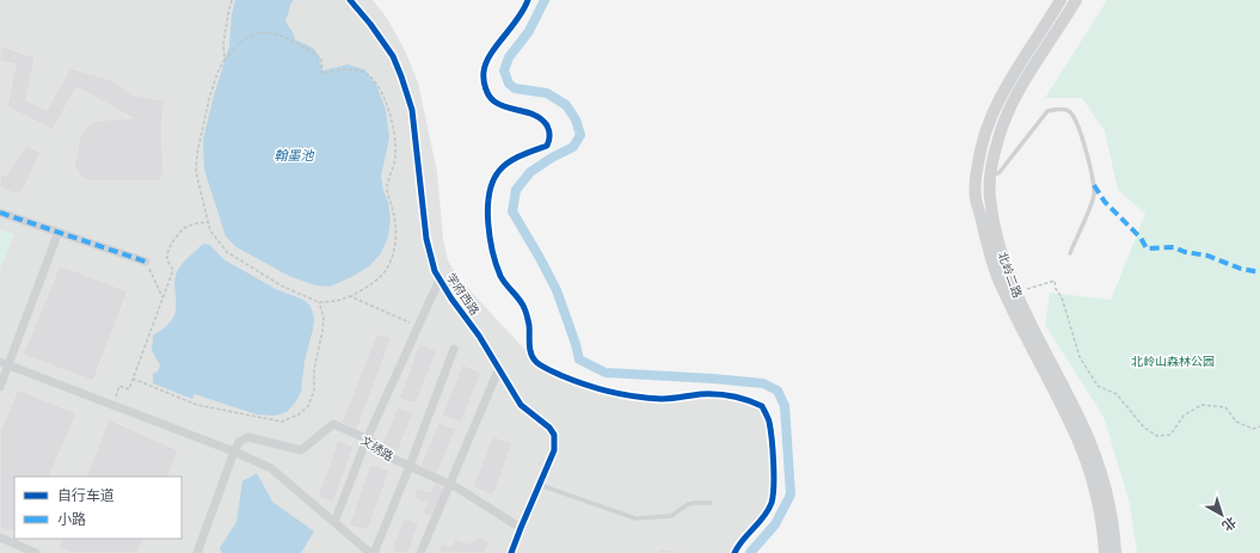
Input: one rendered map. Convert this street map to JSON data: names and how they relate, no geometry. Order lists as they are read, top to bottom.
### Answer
{
  "streets": {
    "street": ["北岭二路", "学府西路", "文绣路"]
  },
  "crossings": [
    ["学府西路", "文绣路"]
  ],
  "water": ["翰墨池"],
  "parks": ["北岭山森林公园"],
  "legend": ["自行车道", "小路"],
  "north": "bottom right"
}
